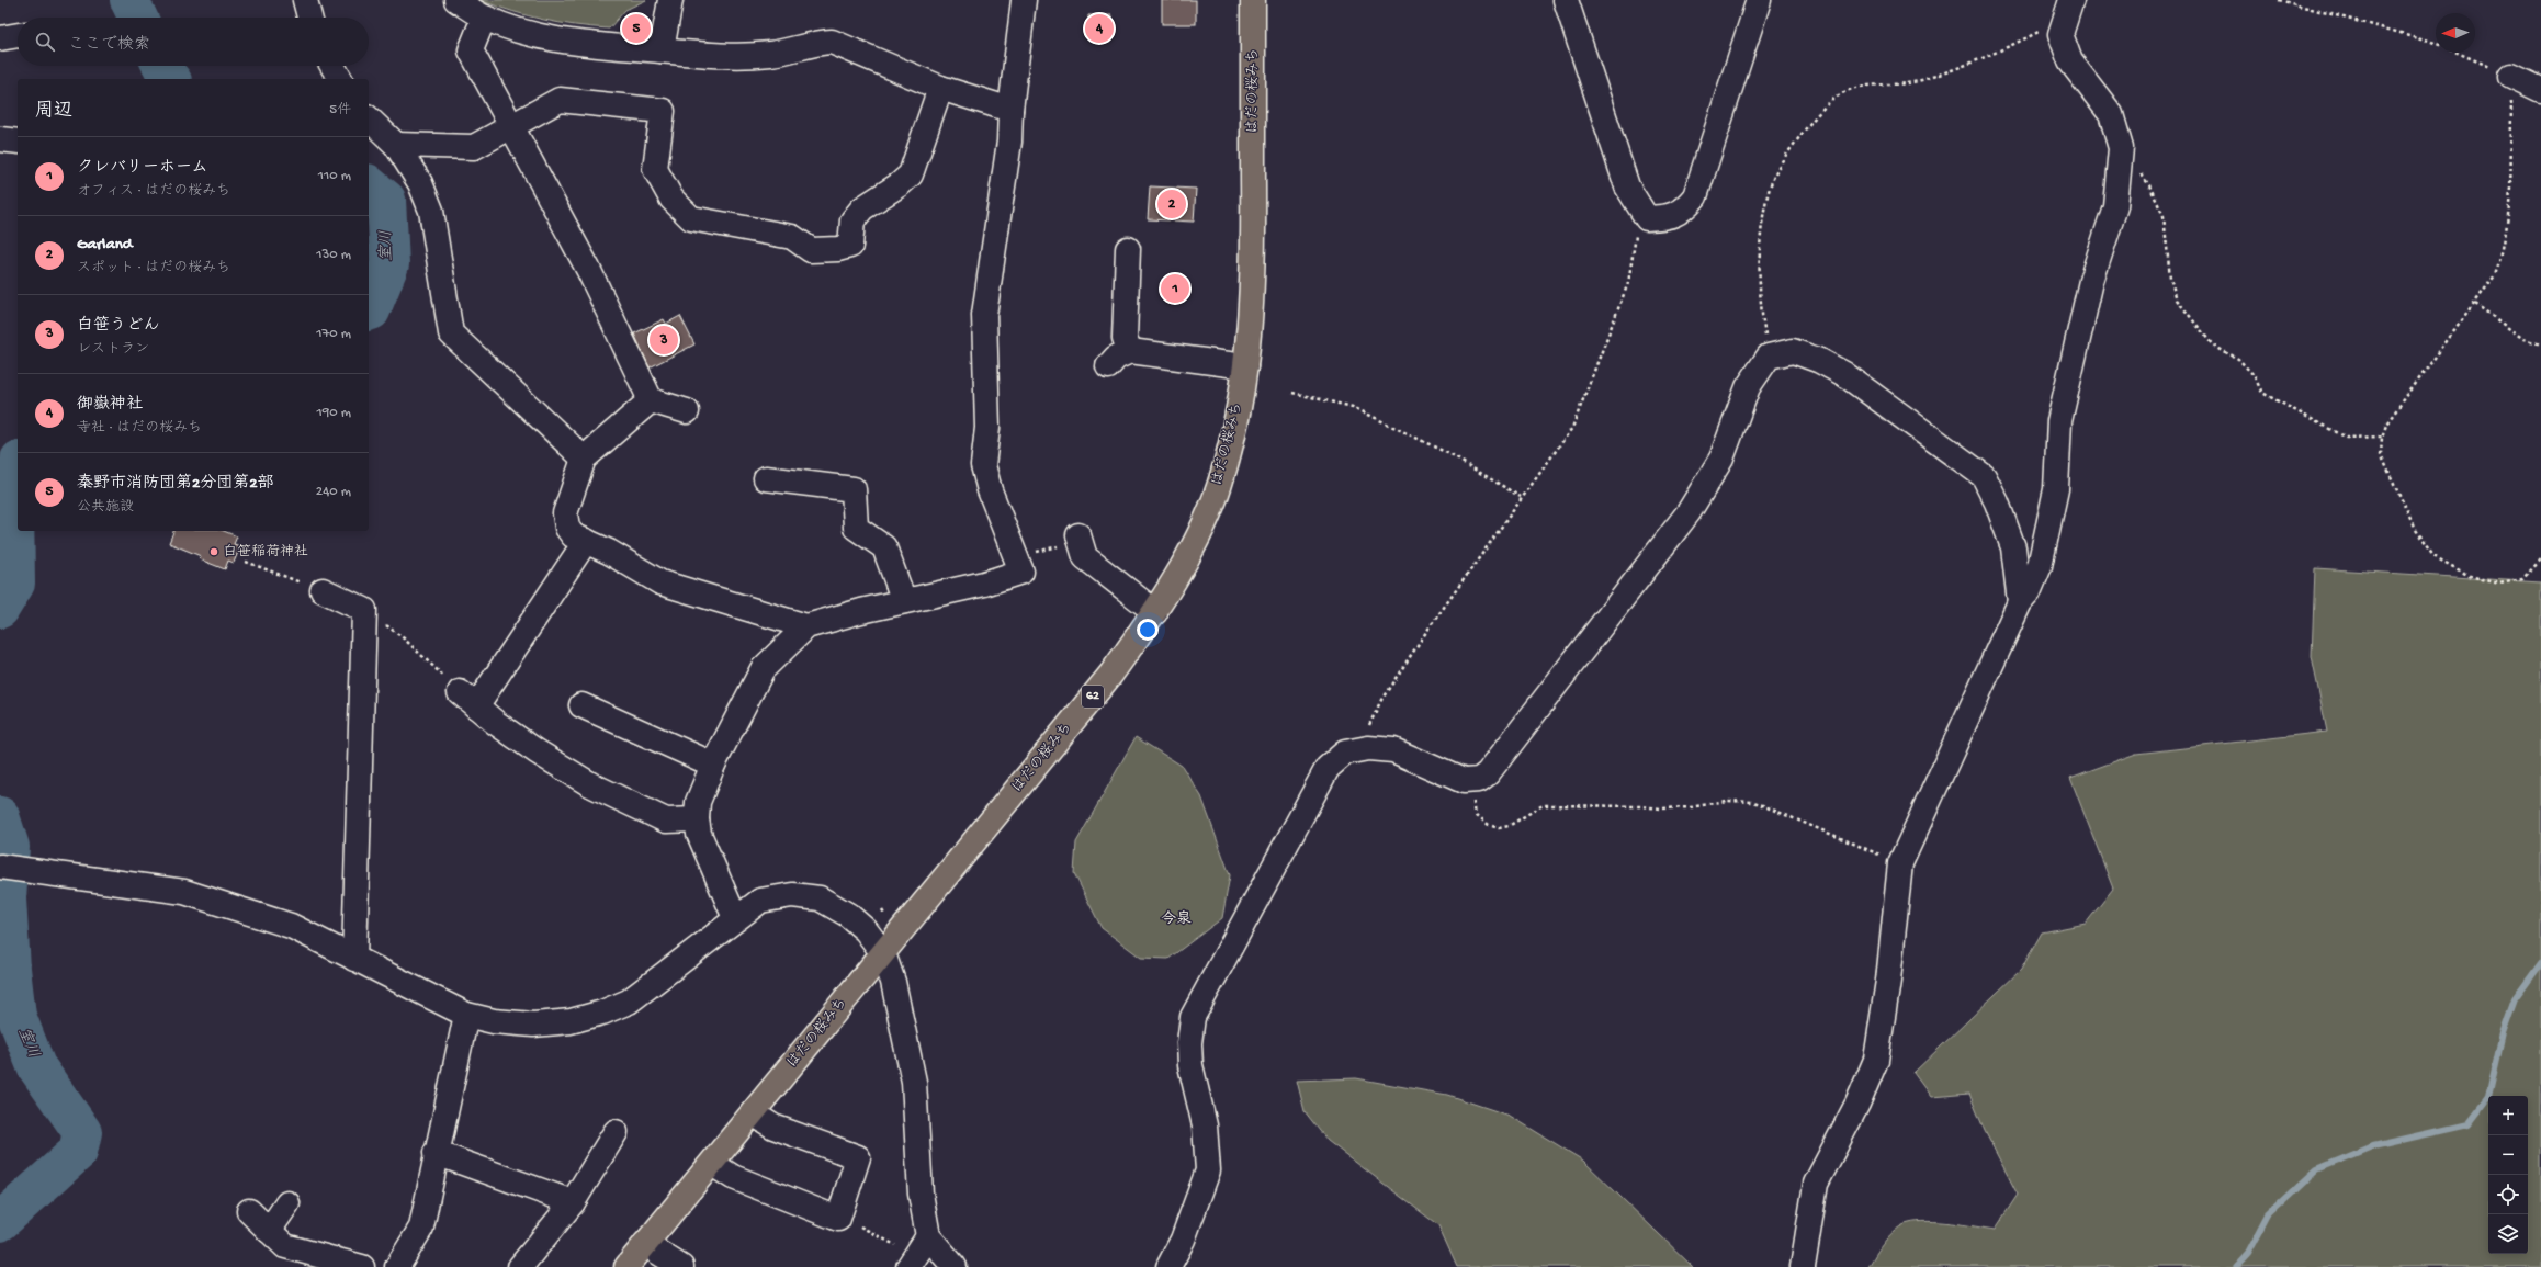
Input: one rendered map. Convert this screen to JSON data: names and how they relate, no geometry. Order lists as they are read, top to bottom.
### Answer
{
  "streets": {
    "main road": ["はだの桜みち", "62"]
  },
  "districts": ["今泉"],
  "water": ["室川"],
  "places": ["白笹稲荷神社"],
  "north": "left",
  "page": {
    "pins": [
      "4",
      "5",
      "2",
      "1",
      "3"
    ],
    "search": "ここで検索",
    "heading": ["周辺", "5件"],
    "list": [
      {
        "mark": "1",
        "name": "クレバリーホーム",
        "note": "オフィス · はだの桜みち",
        "value": "110 m"
      },
      {
        "mark": "2",
        "name": "Garland",
        "note": "スポット · はだの桜みち",
        "value": "130 m"
      },
      {
        "mark": "3",
        "name": "白笹うどん",
        "note": "レストラン",
        "value": "170 m"
      },
      {
        "mark": "4",
        "name": "御嶽神社",
        "note": "寺社 · はだの桜みち",
        "value": "190 m"
      },
      {
        "mark": "5",
        "name": "秦野市消防団第2分団第2部",
        "note": "公共施設",
        "value": "240 m"
      }
    ],
    "map_buttons": ["+", "−"]
  }
}
